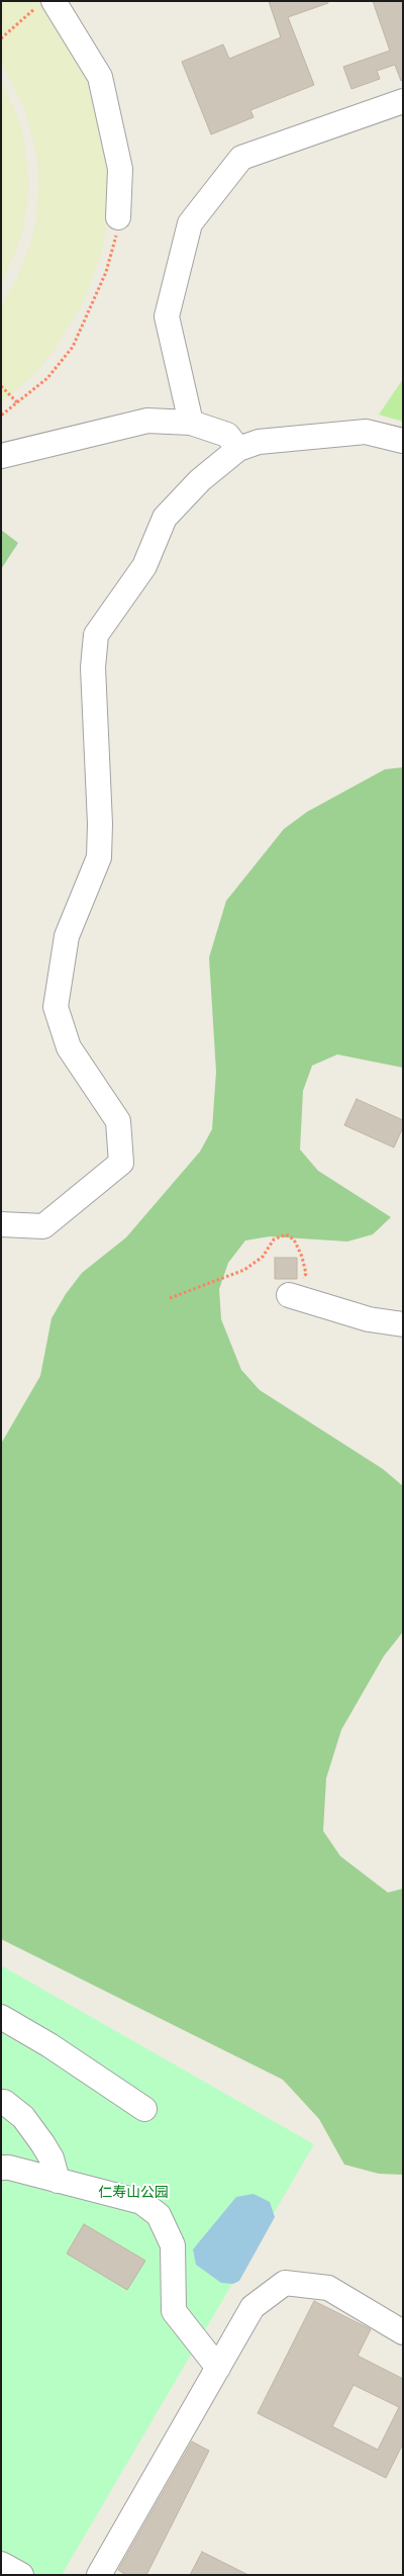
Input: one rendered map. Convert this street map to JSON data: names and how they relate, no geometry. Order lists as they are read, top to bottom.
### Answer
{
  "parks": ["仁寿山公园"]
}
